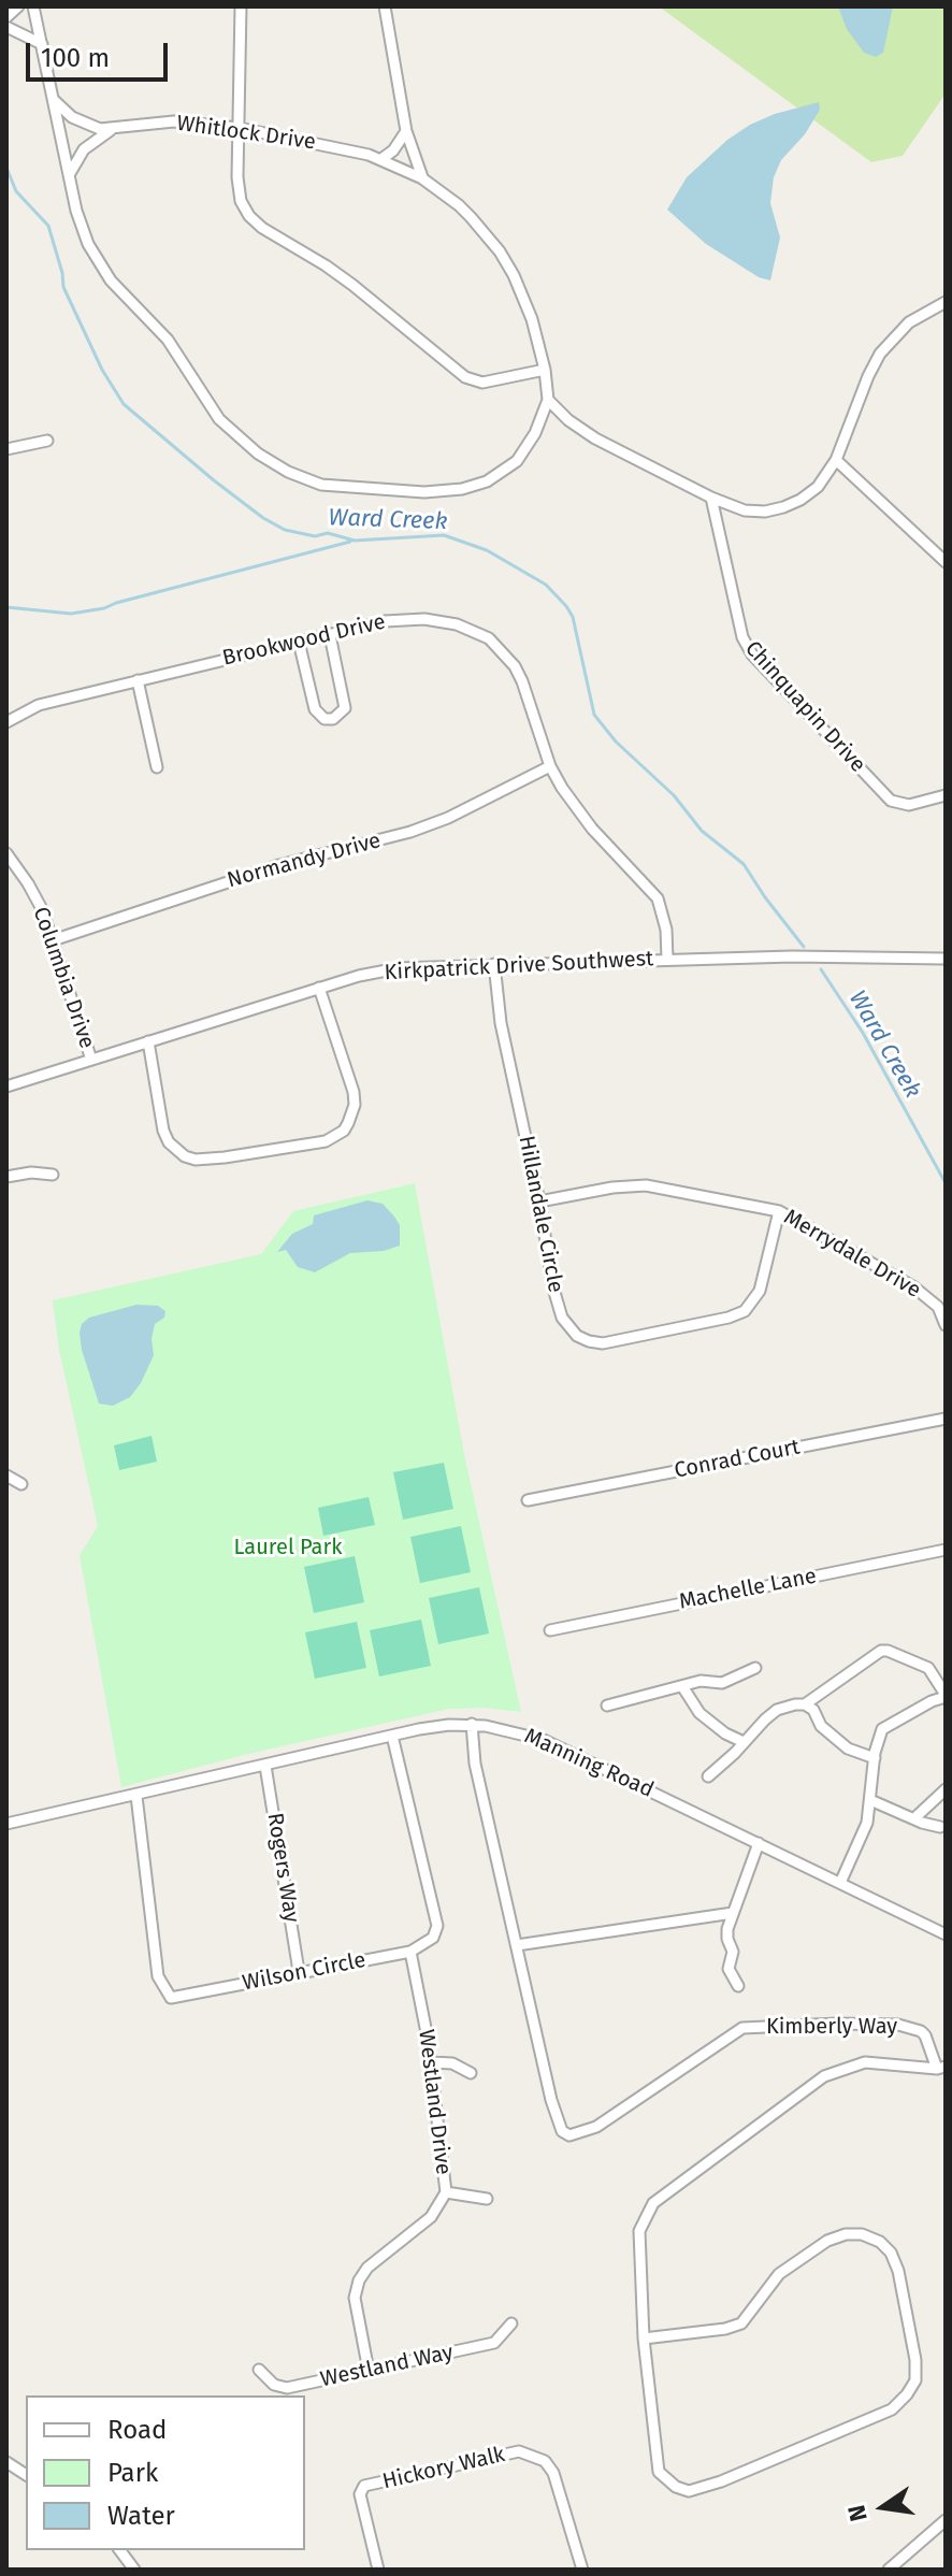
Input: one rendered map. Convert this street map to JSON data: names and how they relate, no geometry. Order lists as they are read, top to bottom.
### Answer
{
  "streets": {
    "street": [
      "Whitlock Drive",
      "Brookwood Drive",
      "Chinquapin Drive",
      "Normandy Drive",
      "Kirkpatrick Drive Southwest",
      "Columbia Drive",
      "Hillandale Circle",
      "Merrydale Drive",
      "Conrad Court",
      "Machelle Lane",
      "Manning Road",
      "Rogers Way",
      "Wilson Circle",
      "Kimberly Way",
      "Westland Drive",
      "Westland Way",
      "Hickory Walk"
    ]
  },
  "crossings": [
    ["Brookwood Drive", "Normandy Drive"],
    ["Brookwood Drive", "Kirkpatrick Drive Southwest"],
    ["Normandy Drive", "Columbia Drive"],
    ["Kirkpatrick Drive Southwest", "Columbia Drive"],
    ["Kirkpatrick Drive Southwest", "Hillandale Circle"],
    ["Hillandale Circle", "Merrydale Drive"],
    ["Manning Road", "Rogers Way"],
    ["Manning Road", "Wilson Circle"],
    ["Rogers Way", "Wilson Circle"],
    ["Wilson Circle", "Westland Drive"],
    ["Westland Drive", "Westland Way"]
  ],
  "water": ["Ward Creek"],
  "parks": ["Laurel Park"],
  "legend": ["Road", "Park", "Water"],
  "scale_bar": "100 m",
  "north": "left"
}
